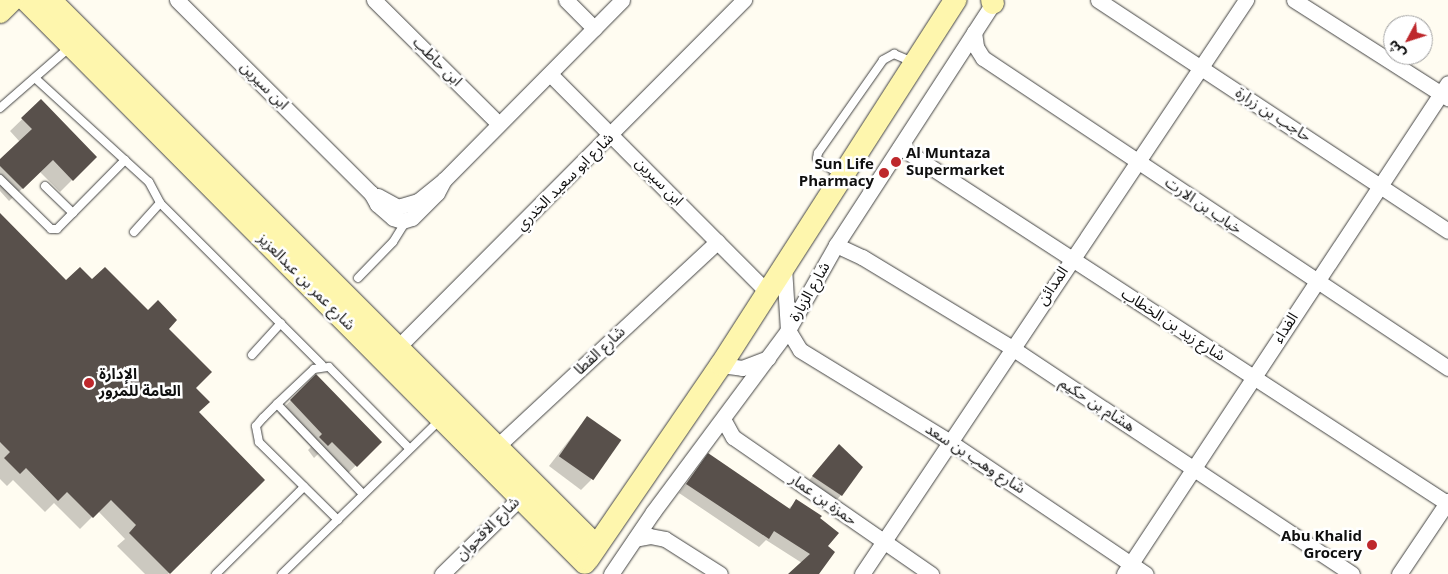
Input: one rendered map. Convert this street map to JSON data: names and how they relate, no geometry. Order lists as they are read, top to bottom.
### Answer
{
  "streets": {
    "street": [
      "ابن حاطب",
      "ابن سيرين",
      "حاجب بن زرارة",
      "شارع ابو سعيد الخدري",
      "خباب بن الارت",
      "شارع عمر بن عبدالعزيز",
      "المدائن",
      "شارع الزبارة",
      "شارع زيد بن الخطاب",
      "الفداء",
      "شارع القطا",
      "هشام بن حكيم",
      "شارع وهب بن سعد",
      "حمزة بن عمار",
      "شارع الاقحوان"
    ]
  },
  "crossings": [
    ["ابن حاطب", "ابن سيرين"],
    ["ابن سيرين", "شارع ابو سعيد الخدري"],
    ["ابن سيرين", "شارع القطا"],
    ["حاجب بن زرارة", "المدائن"],
    ["حاجب بن زرارة", "الفداء"],
    ["شارع ابو سعيد الخدري", "شارع عمر بن عبدالعزيز"],
    ["خباب بن الارت", "المدائن"],
    ["خباب بن الارت", "شارع الزبارة"],
    ["خباب بن الارت", "الفداء"],
    ["شارع عمر بن عبدالعزيز", "شارع القطا"],
    ["شارع عمر بن عبدالعزيز", "شارع الاقحوان"],
    ["المدائن", "شارع زيد بن الخطاب"],
    ["المدائن", "هشام بن حكيم"],
    ["المدائن", "شارع وهب بن سعد"],
    ["المدائن", "حمزة بن عمار"],
    ["شارع الزبارة", "شارع زيد بن الخطاب"],
    ["شارع الزبارة", "هشام بن حكيم"],
    ["شارع الزبارة", "شارع وهب بن سعد"],
    ["شارع الزبارة", "حمزة بن عمار"],
    ["شارع زيد بن الخطاب", "الفداء"],
    ["الفداء", "هشام بن حكيم"],
    ["الفداء", "شارع وهب بن سعد"]
  ],
  "places": [
    "Al Muntaza Supermarket",
    "Sun Life Pharmacy",
    "الإدارة العامة للمرور",
    "Abu Khalid Grocery"
  ],
  "north": "bottom left"
}
